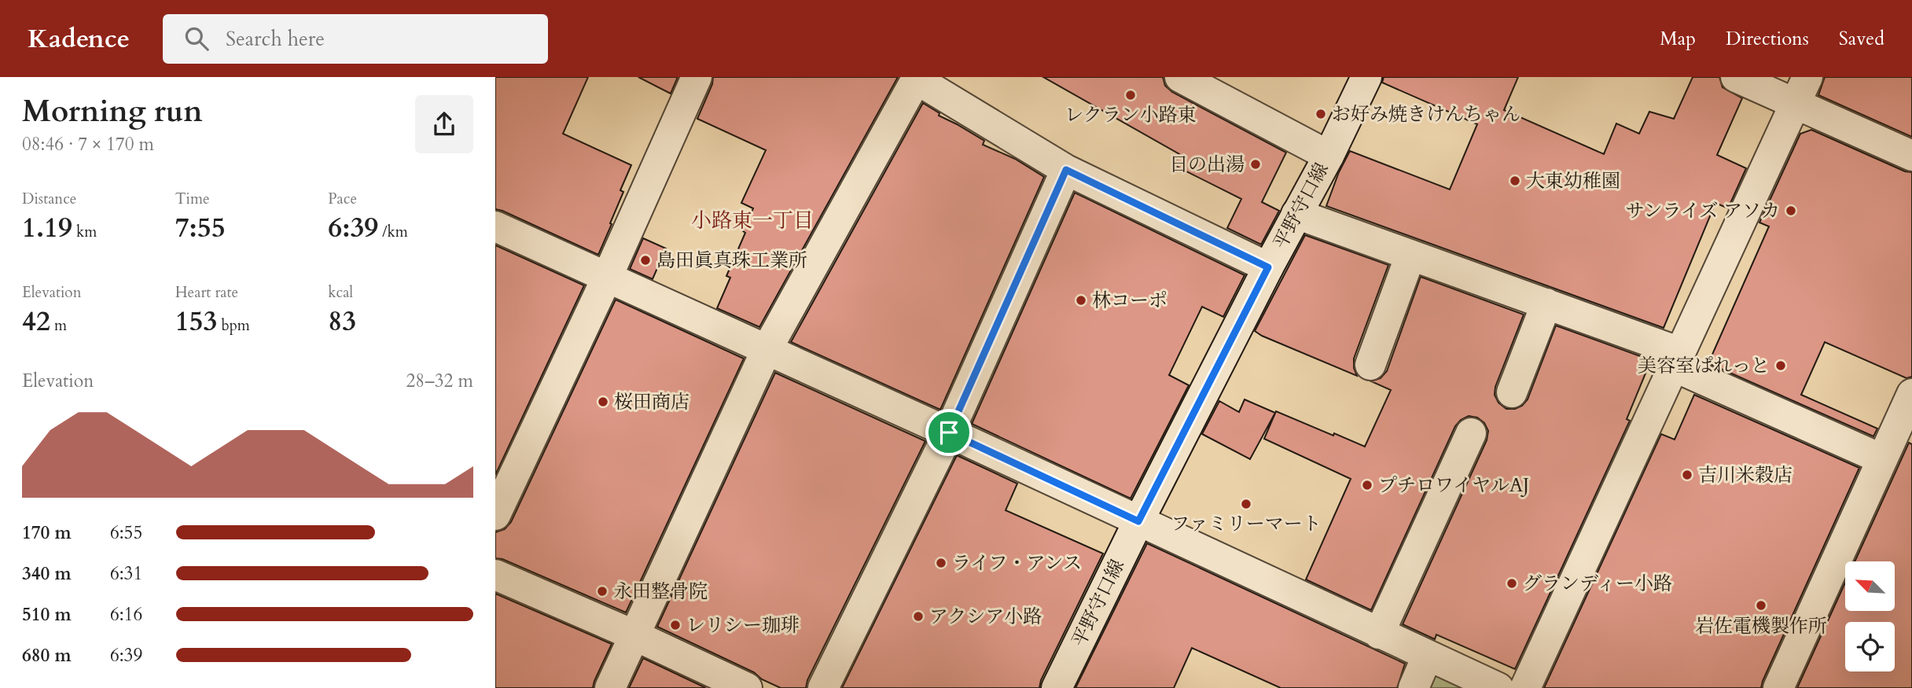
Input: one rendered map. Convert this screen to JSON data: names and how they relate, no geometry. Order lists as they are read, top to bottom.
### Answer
{
  "streets": {
    "street": ["平野守口線"]
  },
  "districts": ["小路東一丁目"],
  "places": [
    "レクラン小路東",
    "お好み焼きけんちゃん",
    "日の出湯",
    "大東幼稚園",
    "サンライズ アソカ",
    "島田眞真珠工業所",
    "林コーポ",
    "美容室ぱれっと",
    "桜田商店",
    "吉川米穀店",
    "プチロワイヤルAJ",
    "ファミリーマート",
    "ライフ・アンス",
    "グランディー小路",
    "永田整骨院",
    "岩佐電機製作所",
    "アクシア小路",
    "レリシー珈琲"
  ],
  "north": "top left",
  "page": {
    "header": "Kadence",
    "search": "Search here",
    "nav": ["Map", "Directions", "Saved"],
    "heading": ["Morning run", "08:46 · 7 × 170 m"],
    "stats": [
      ["Distance", "1.19 km"],
      ["Time", "7:55"],
      ["Pace", "6:39 /km"],
      ["Elevation", "42 m"],
      ["Heart rate", "153 bpm"],
      ["kcal", "83"]
    ],
    "chart": ["Elevation", "28–32 m"],
    "list": [
      {
        "name": "170 m",
        "note": "6:55"
      },
      {
        "name": "340 m",
        "note": "6:31"
      },
      {
        "name": "510 m",
        "note": "6:16"
      },
      {
        "name": "680 m",
        "note": "6:39"
      }
    ]
  }
}
